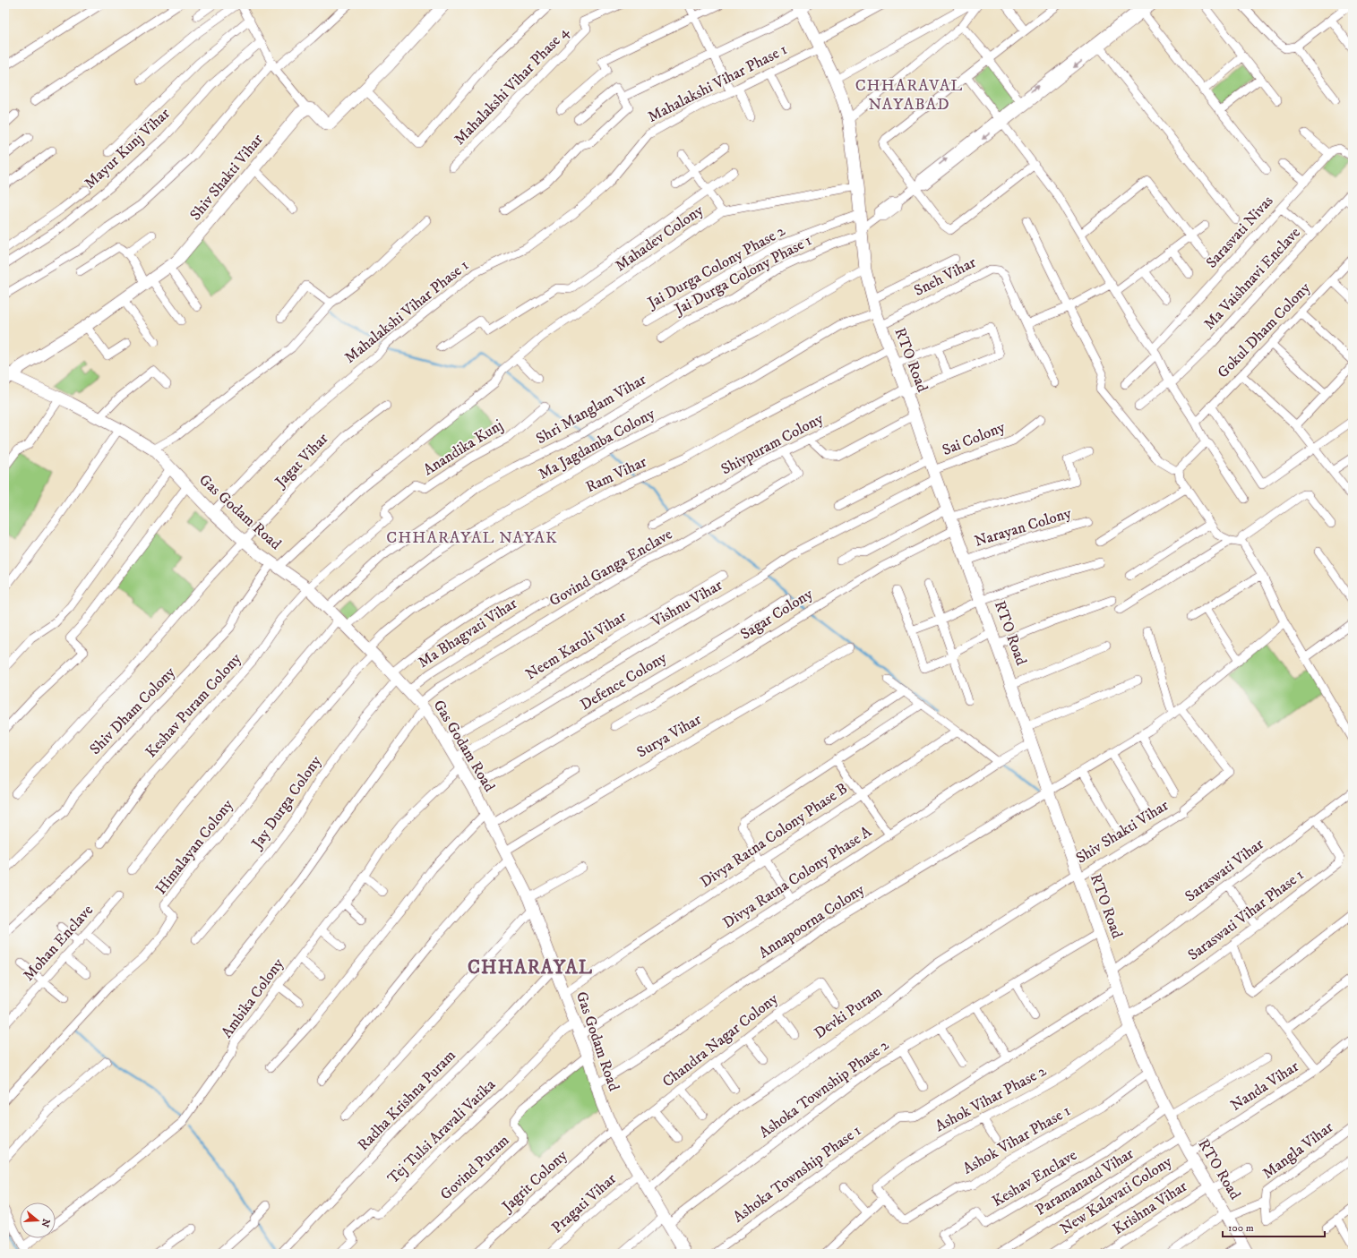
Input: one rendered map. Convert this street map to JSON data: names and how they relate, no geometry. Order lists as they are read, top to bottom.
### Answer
{
  "streets": {
    "street": [
      "Mahalakshi Vihar Phase 1",
      "Mahalakshi Vihar Phase 4",
      "Mayur Kunj Vihar",
      "Shiv Shakti Vihar",
      "Sarasvati Nivas",
      "Mahadev Colony",
      "Jai Durga Colony Phase 2",
      "Jai Durga Colony Phase 1",
      "Sneh Vihar",
      "Ma Vaishnavi Enclave",
      "Gokul Dham Colony",
      "RTO Road",
      "Shri Manglam Vihar",
      "Sai Colony",
      "Ma Jagdamba Colony",
      "Shivpuram Colony",
      "Anandika Kunj",
      "Jagat Vihar",
      "Ram Vihar",
      "Gas Godam Road",
      "Narayan Colony",
      "Govind Ganga Enclave",
      "Vishnu Vihar",
      "Sagar Colony",
      "Ma Bhagvati Vihar",
      "Neem Karoli Vihar",
      "Defence Colony",
      "Keshav Puram Colony",
      "Shiv Dham Colony",
      "Surya Vihar",
      "Jay Durga Colony",
      "Divya Ratna Colony Phase B",
      "Himalayan Colony",
      "Saraswati Vihar",
      "Divya Ratna Colony Phase A",
      "Saraswati Vihar Phase 1",
      "Annapoorna Colony",
      "Mohan Enclave",
      "Ambika Colony",
      "Devki Puram",
      "Chandra Nagar Colony",
      "Nanda Vihar",
      "Ashoka Township Phase 2",
      "Ashok Vihar Phase 2",
      "Radha Krishna Puram",
      "Tej Tulsi Aravali Vatika",
      "Ashok Vihar Phase 1",
      "Mangla Vihar",
      "Govind Puram",
      "Ashoka Township Phase 1",
      "Keshav Enclave",
      "Jagrit Colony",
      "Paramanand Vihar",
      "New Kalavati Colony",
      "Pragati Vihar",
      "Krishna Vihar"
    ]
  },
  "crossings": [
    ["Mahalakshi Vihar Phase 1", "RTO Road"],
    ["Mahalakshi Vihar Phase 1", "Gas Godam Road"],
    ["Shiv Shakti Vihar", "RTO Road"],
    ["Shiv Shakti Vihar", "Gas Godam Road"],
    ["Shiv Shakti Vihar", "Annapoorna Colony"],
    ["Shiv Shakti Vihar", "Devki Puram"],
    ["Mahadev Colony", "RTO Road"],
    ["Mahadev Colony", "Shiv Dham Colony"],
    ["Jai Durga Colony Phase 2", "RTO Road"],
    ["Jai Durga Colony Phase 1", "RTO Road"],
    ["Sneh Vihar", "RTO Road"],
    ["RTO Road", "Shri Manglam Vihar"],
    ["RTO Road", "Sai Colony"],
    ["RTO Road", "Ma Jagdamba Colony"],
    ["RTO Road", "Shivpuram Colony"],
    ["RTO Road", "Ram Vihar"],
    ["RTO Road", "Narayan Colony"],
    ["RTO Road", "Vishnu Vihar"],
    ["RTO Road", "Sagar Colony"],
    ["RTO Road", "Saraswati Vihar"],
    ["RTO Road", "Divya Ratna Colony Phase A"],
    ["RTO Road", "Saraswati Vihar Phase 1"],
    ["RTO Road", "Annapoorna Colony"],
    ["RTO Road", "Devki Puram"],
    ["RTO Road", "Nanda Vihar"],
    ["RTO Road", "Ashoka Township Phase 2"],
    ["RTO Road", "Ashok Vihar Phase 2"],
    ["RTO Road", "Ashok Vihar Phase 1"],
    ["RTO Road", "Mangla Vihar"],
    ["RTO Road", "Keshav Enclave"],
    ["RTO Road", "Paramanand Vihar"],
    ["RTO Road", "New Kalavati Colony"],
    ["RTO Road", "Krishna Vihar"],
    ["Shri Manglam Vihar", "Gas Godam Road"],
    ["Sai Colony", "Vishnu Vihar"],
    ["Ma Jagdamba Colony", "Gas Godam Road"],
    ["Shivpuram Colony", "Govind Ganga Enclave"],
    ["Anandika Kunj", "Gas Godam Road"],
    ["Anandika Kunj", "Keshav Puram Colony"],
    ["Jagat Vihar", "Gas Godam Road"],
    ["Ram Vihar", "Gas Godam Road"],
    ["Ram Vihar", "Himalayan Colony"],
    ["Gas Godam Road", "Govind Ganga Enclave"],
    ["Gas Godam Road", "Vishnu Vihar"],
    ["Gas Godam Road", "Ma Bhagvati Vihar"],
    ["Gas Godam Road", "Neem Karoli Vihar"],
    ["Gas Godam Road", "Defence Colony"],
    ["Gas Godam Road", "Keshav Puram Colony"],
    ["Gas Godam Road", "Shiv Dham Colony"],
    ["Gas Godam Road", "Surya Vihar"],
    ["Gas Godam Road", "Jay Durga Colony"],
    ["Gas Godam Road", "Divya Ratna Colony Phase B"],
    ["Gas Godam Road", "Himalayan Colony"],
    ["Gas Godam Road", "Divya Ratna Colony Phase A"],
    ["Gas Godam Road", "Annapoorna Colony"],
    ["Gas Godam Road", "Ambika Colony"],
    ["Gas Godam Road", "Devki Puram"],
    ["Gas Godam Road", "Chandra Nagar Colony"],
    ["Gas Godam Road", "Ashoka Township Phase 2"],
    ["Gas Godam Road", "Radha Krishna Puram"],
    ["Gas Godam Road", "Tej Tulsi Aravali Vatika"],
    ["Gas Godam Road", "Govind Puram"],
    ["Gas Godam Road", "Jagrit Colony"],
    ["Gas Godam Road", "Pragati Vihar"],
    ["Vishnu Vihar", "Ambika Colony"],
    ["Saraswati Vihar", "Saraswati Vihar Phase 1"],
    ["Chandra Nagar Colony", "Jagrit Colony"],
    ["Nanda Vihar", "New Kalavati Colony"],
    ["Ashok Vihar Phase 2", "Ashok Vihar Phase 1"]
  ],
  "districts": ["CHHARAVAL NAYABAD", "CHHARAYAL NAYAK", "CHHARAYAL"],
  "scale_bar": "100 m",
  "north": "right"
}
